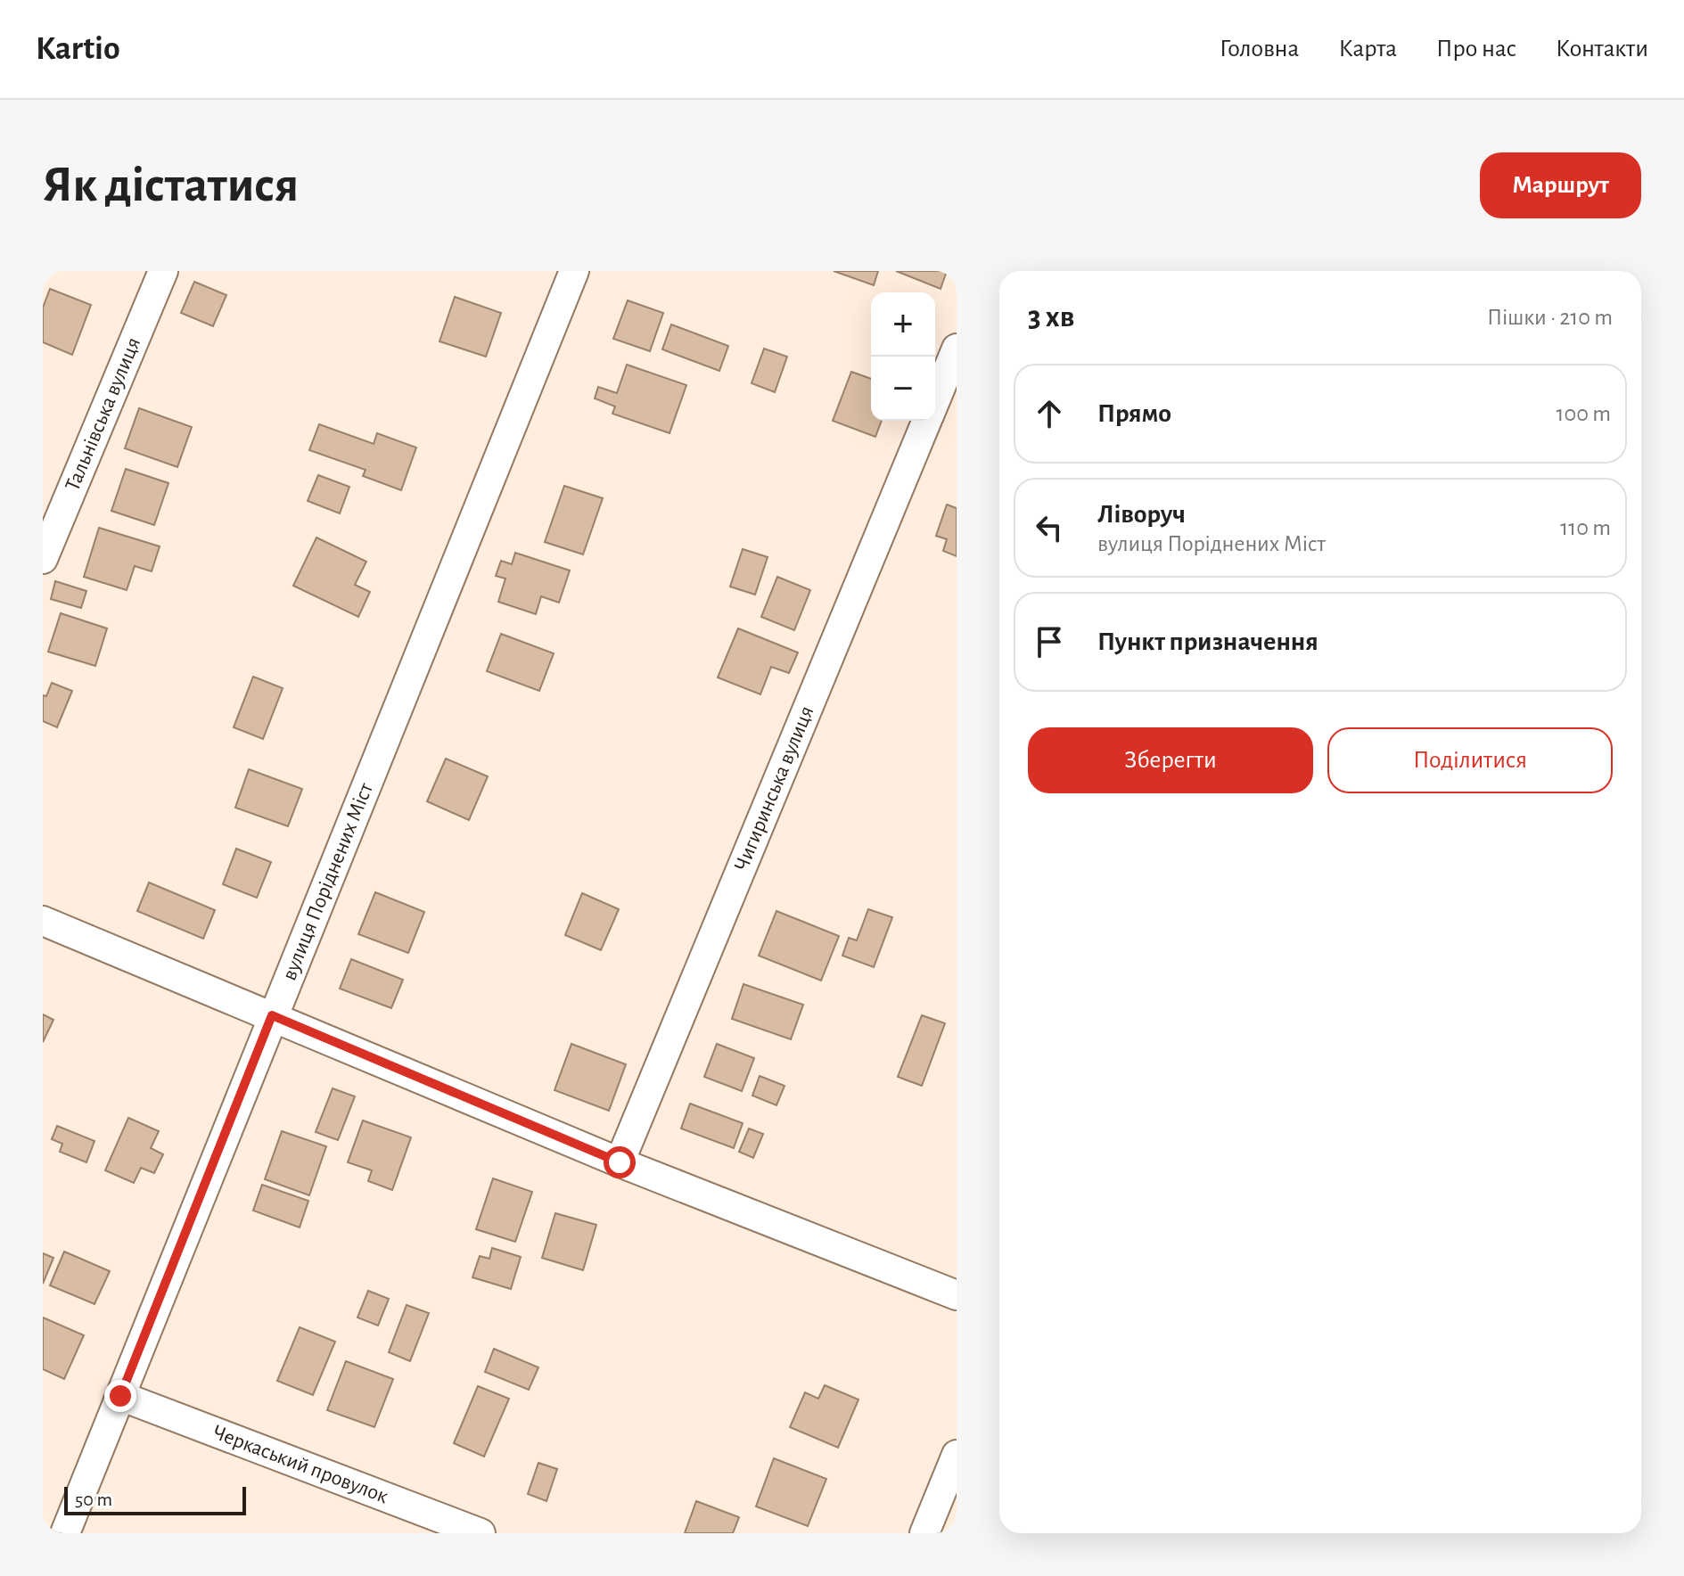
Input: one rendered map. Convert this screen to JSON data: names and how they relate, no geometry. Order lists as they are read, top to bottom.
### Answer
{
  "streets": {
    "street": [
      "Тальнівська вулиця",
      "Чигиринська вулиця",
      "вулиця Поріднених Міст",
      "Черкаський провулок"
    ]
  },
  "crossings": [
    ["вулиця Поріднених Міст", "Черкаський провулок"]
  ],
  "scale_bar": "50 m",
  "page": {
    "header": "Kartio",
    "nav": [
      "Головна",
      "Карта",
      "Про нас",
      "Контакти"
    ],
    "buttons": [
      "Маршрут",
      ["Зберегти", "Поділитися"]
    ],
    "title": "Як дістатися",
    "heading": ["3 хв", "Пішки · 210 m"],
    "map_buttons": ["+", "−"],
    "list": [
      ["Прямо", "100 m"],
      ["Ліворуч", "вулиця Поріднених Міст", "110 m"],
      "Пункт призначення"
    ],
    "scale": "50 m"
  }
}
